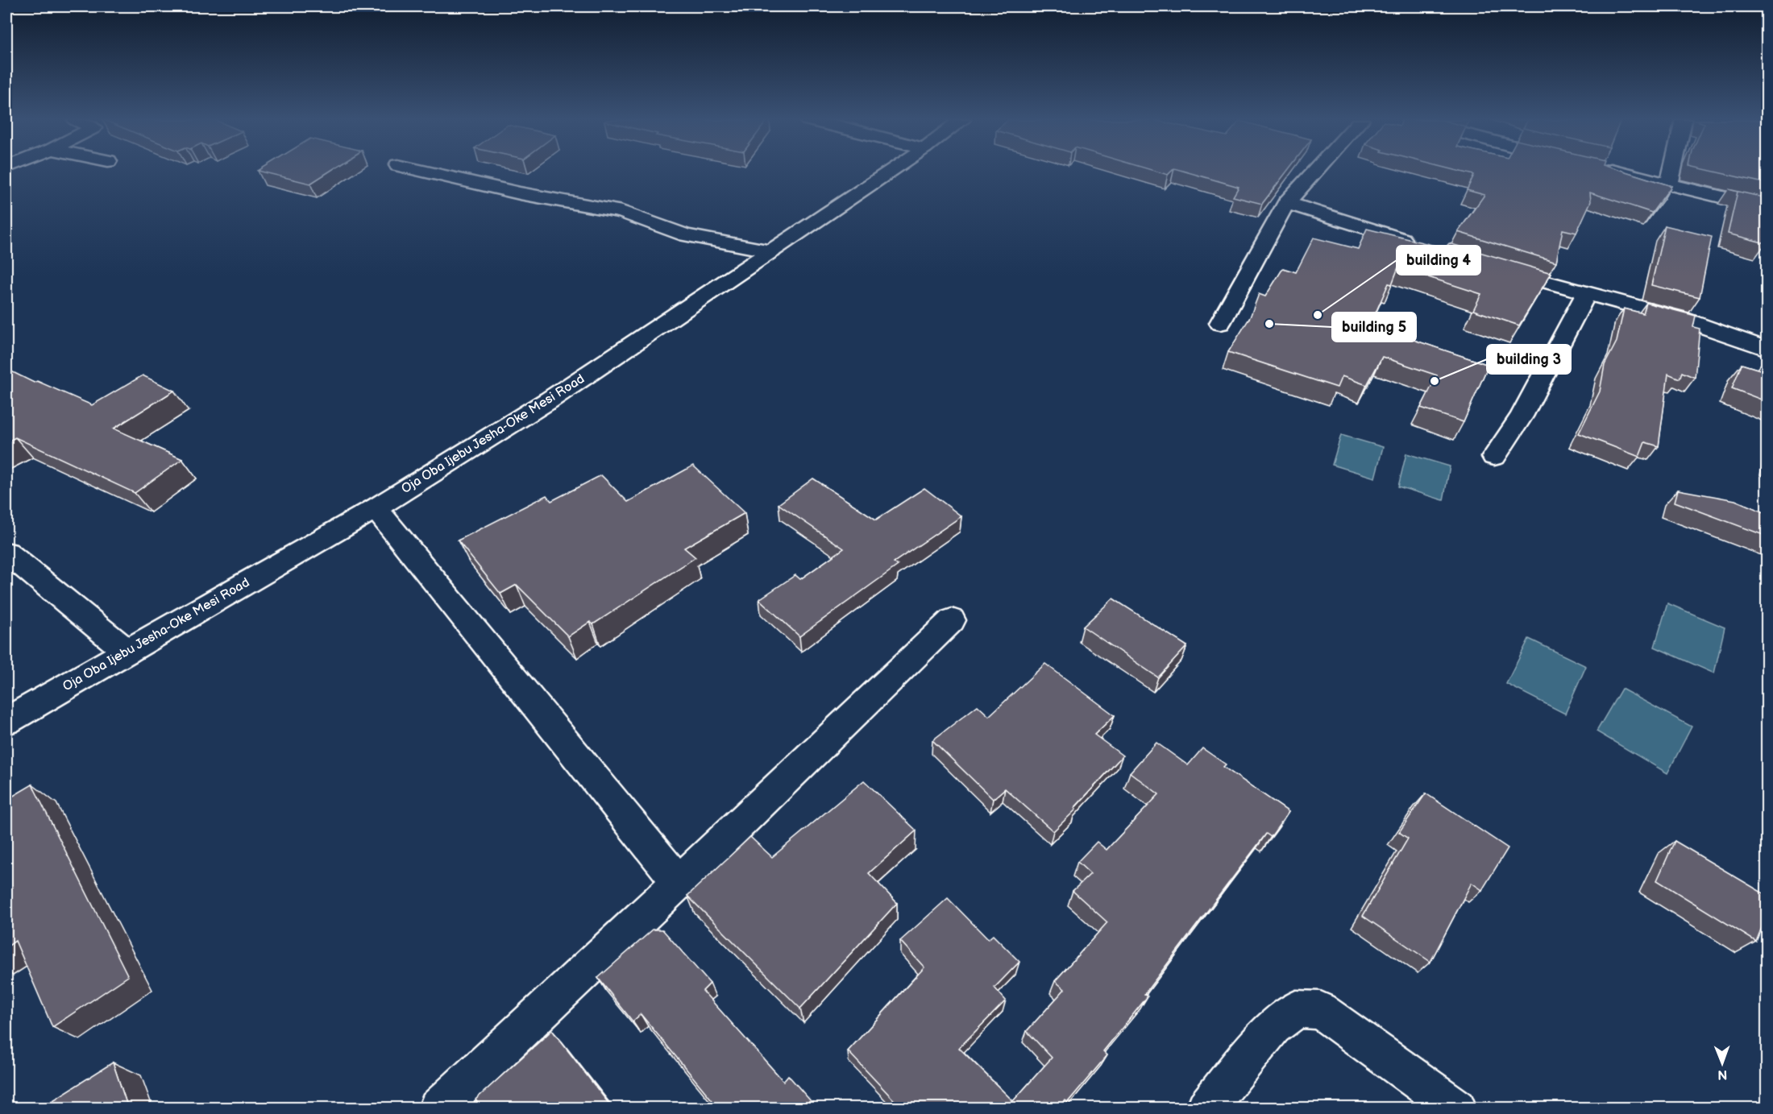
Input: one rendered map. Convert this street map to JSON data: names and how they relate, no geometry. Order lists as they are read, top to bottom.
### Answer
{
  "streets": {
    "street": ["Oja Oba Ijebu Jesha-Oke Mesi Road"]
  },
  "places": ["building 4", "building 5", "building 3"],
  "north": "bottom"
}
